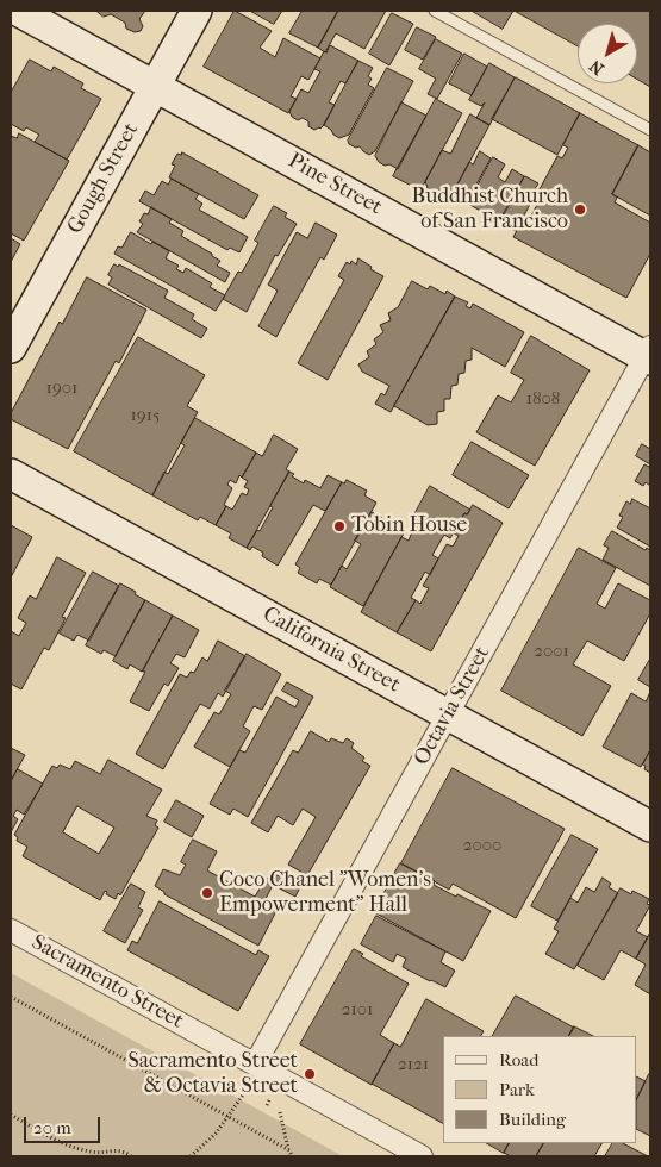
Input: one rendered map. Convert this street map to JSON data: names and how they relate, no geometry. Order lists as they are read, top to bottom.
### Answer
{
  "streets": {
    "street": [
      "Gough Street",
      "Pine Street",
      "California Street",
      "Octavia Street",
      "Sacramento Street"
    ]
  },
  "crossings": [
    ["Gough Street", "Pine Street"],
    ["Pine Street", "Octavia Street"],
    ["California Street", "Octavia Street"],
    ["Octavia Street", "Sacramento Street"]
  ],
  "places": [
    "Buddhist Church of San Francisco",
    "Tobin House",
    "Coco Chanel \"Women's Empowerment\" Hall",
    "Sacramento Street & Octavia Street"
  ],
  "house_numbers": [
    "1901",
    "1808",
    "1915",
    "2001",
    "2000",
    "2101",
    "2121"
  ],
  "legend": ["Road", "Park", "Building"],
  "scale_bar": "20 m",
  "north": "bottom left"
}
